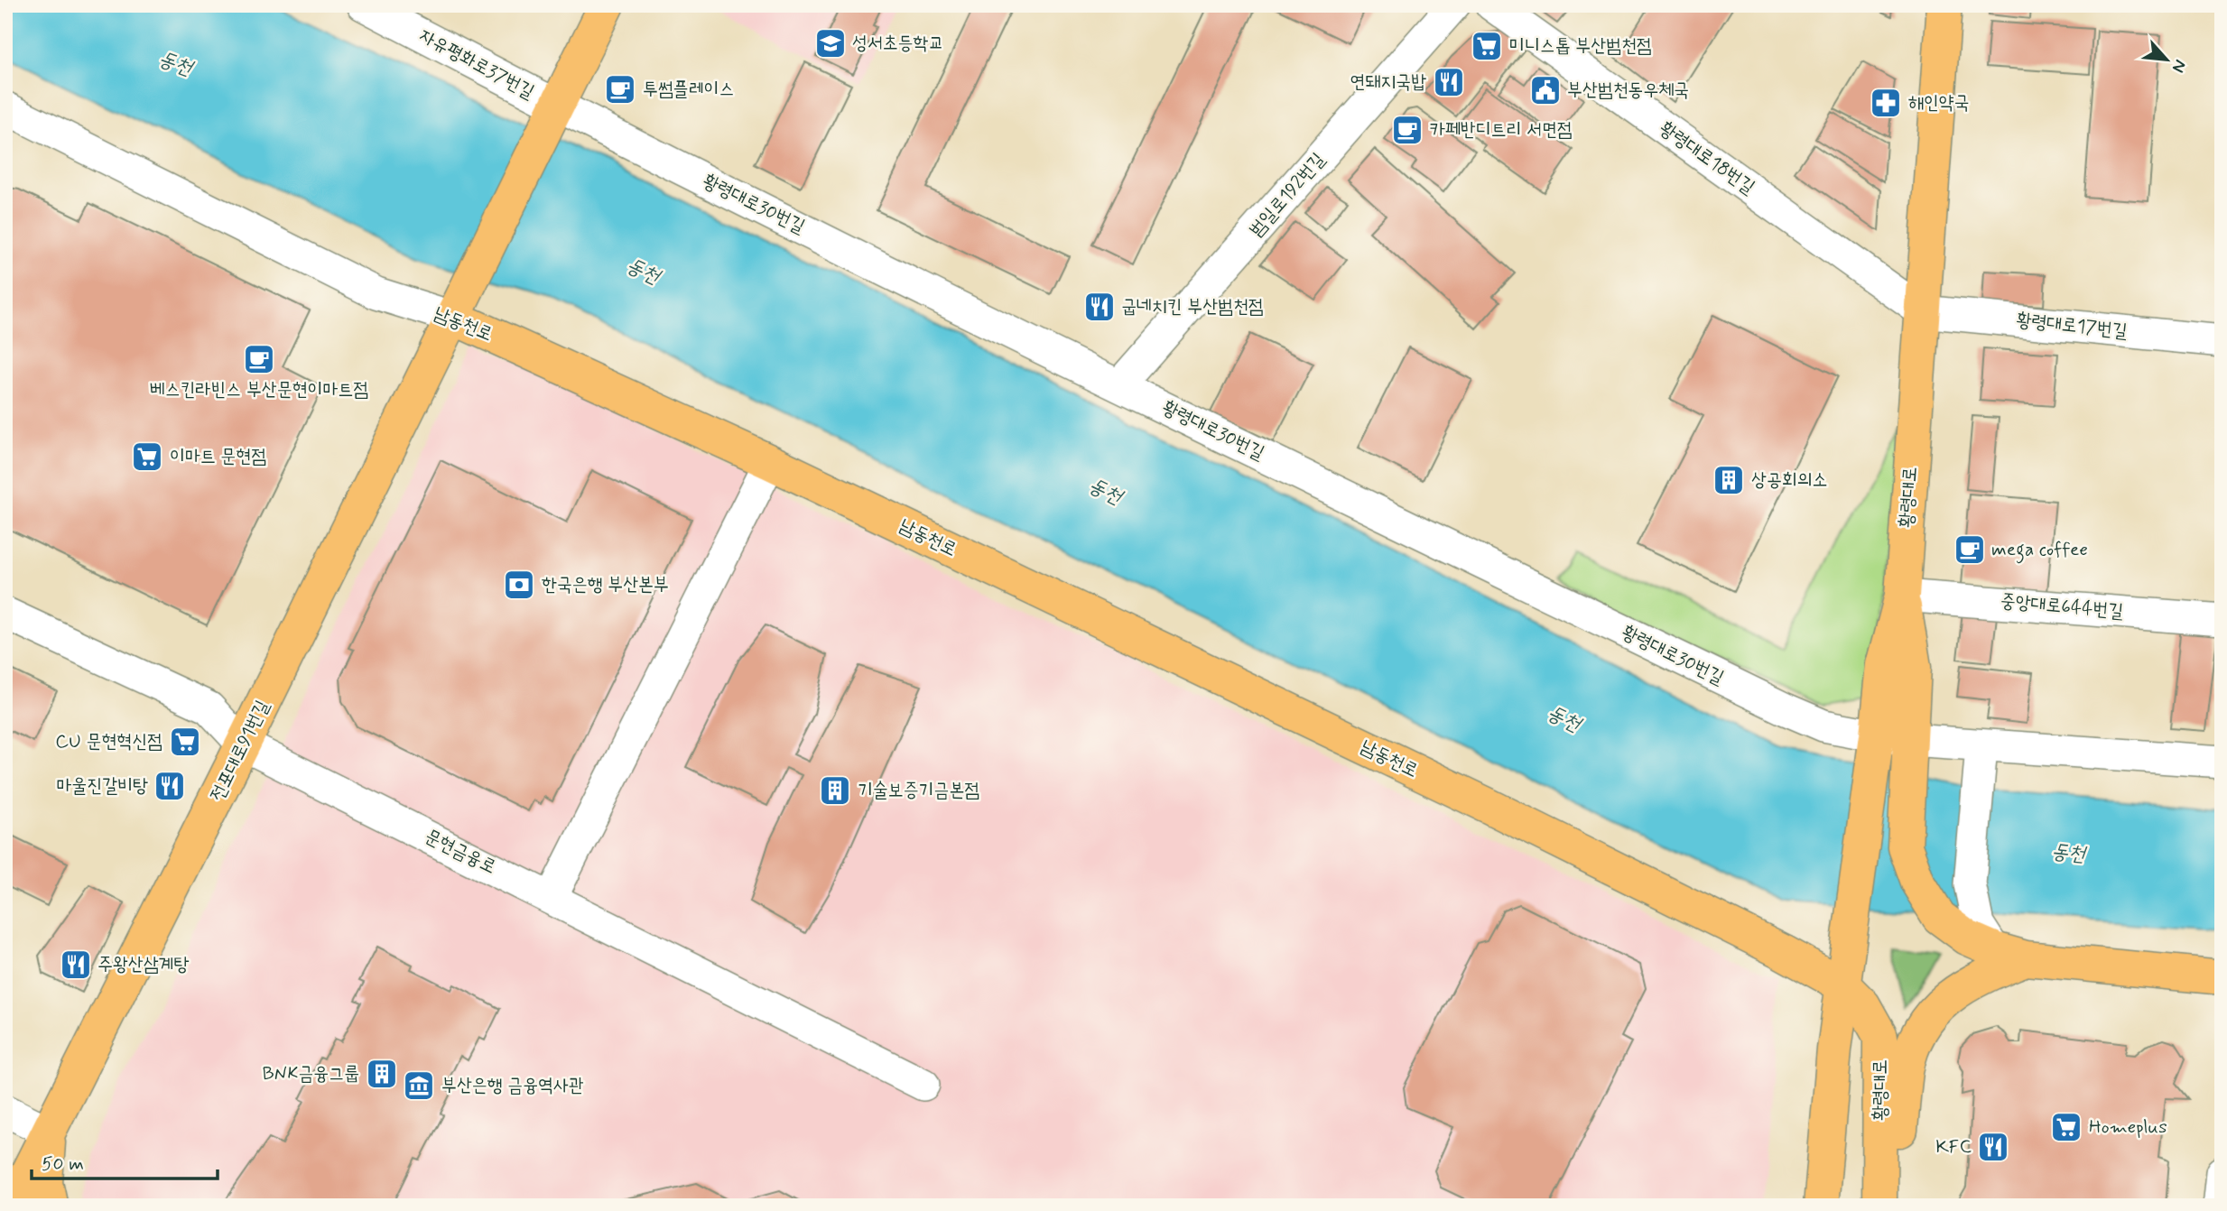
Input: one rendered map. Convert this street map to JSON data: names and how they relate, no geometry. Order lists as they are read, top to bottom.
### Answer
{
  "streets": {
    "main road": ["남동천로", "황령대로", "전포대로91번길"],
    "street": [
      "자유평화로37번길",
      "황령대로18번길",
      "범일로192번길",
      "황령대로30번길",
      "황령대로17번길",
      "중앙대로644번길",
      "문현금융로"
    ]
  },
  "crossings": [
    ["자유평화로37번길", "황령대로30번길"],
    ["자유평화로37번길", "전포대로91번길"],
    ["황령대로18번길", "황령대로17번길"],
    ["황령대로18번길", "황령대로"],
    ["범일로192번길", "황령대로30번길"],
    ["황령대로30번길", "황령대로"],
    ["황령대로30번길", "전포대로91번길"],
    ["남동천로", "황령대로"],
    ["남동천로", "전포대로91번길"],
    ["황령대로17번길", "황령대로"],
    ["황령대로", "중앙대로644번길"],
    ["전포대로91번길", "문현금융로"]
  ],
  "water": ["동천"],
  "places": {
    "school or university": ["성서초등학교"],
    "supermarket": [
      "미니스톱 부산범천점",
      "이마트 문현점",
      "CU 문현혁신점",
      "Homeplus"
    ],
    "restaurant": [
      "연돼지국밥",
      "굽네치킨 부산범천점",
      "마울진갈비탕",
      "주왕산삼계탕",
      "KFC"
    ],
    "cafe": [
      "투썸플레이스",
      "카페반디트리 서면점",
      "베스킨라빈스 부산문현이마트점",
      "mega coffee"
    ],
    "public building": ["부산범천동우체국"],
    "pharmacy": ["해인약국"],
    "building": ["상공회의소", "기술보증기금본점", "BNK금융그룹"],
    "bank": ["한국은행 부산본부"],
    "museum": ["부산은행 금융역사관"]
  },
  "scale_bar": "50 m",
  "north": "bottom right"
}
